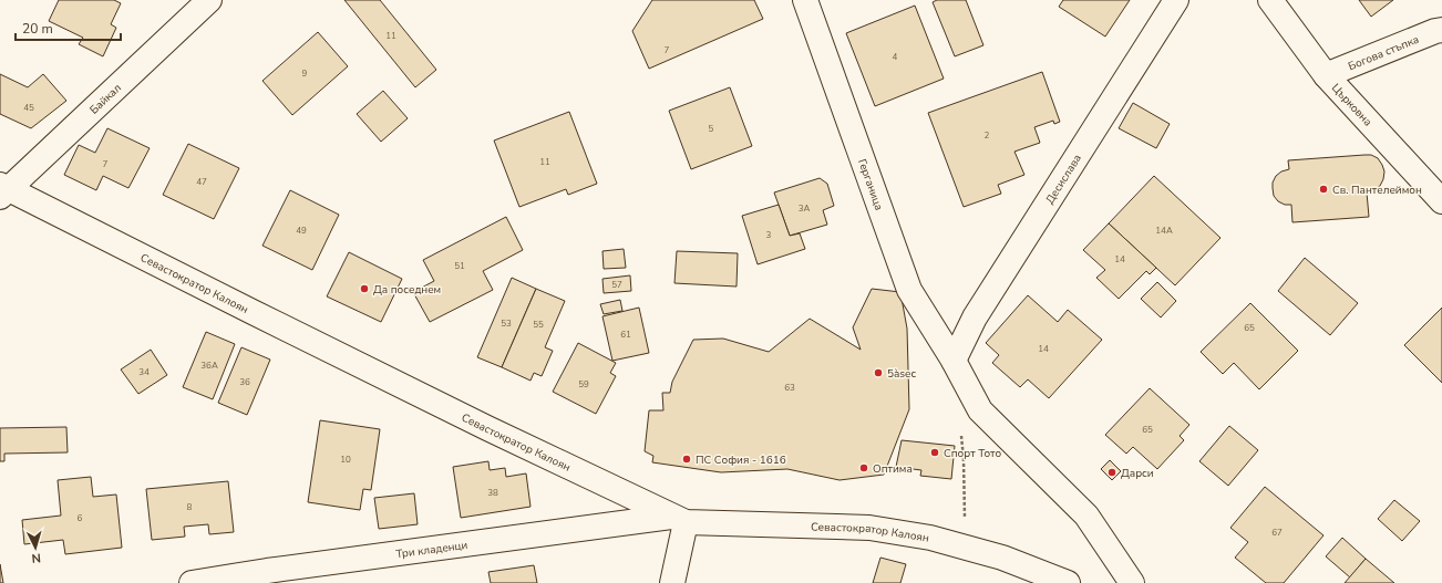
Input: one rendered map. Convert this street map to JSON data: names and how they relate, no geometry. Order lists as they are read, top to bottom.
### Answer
{
  "streets": {
    "street": [
      "Богова стъпка",
      "Байкал",
      "Църковна",
      "Десислава",
      "Герганица",
      "Севастократор Калоян",
      "Три кладенци"
    ]
  },
  "crossings": [
    ["Богова стъпка", "Църковна"],
    ["Байкал", "Севастократор Калоян"],
    ["Десислава", "Герганица"],
    ["Севастократор Калоян", "Три кладенци"]
  ],
  "places": [
    "Св. Пантелеймон",
    "Да поседнем",
    "5àsec",
    "Спорт Тото",
    "ПС София - 1616",
    "Оптима",
    "Дарси"
  ],
  "house_numbers": [
    "11",
    "7",
    "4",
    "9",
    "45",
    "5",
    "2",
    "11",
    "7",
    "47",
    "3A",
    "49",
    "14А",
    "3",
    "14",
    "51",
    "57",
    "53",
    "55",
    "65",
    "61",
    "14",
    "36А",
    "34",
    "36",
    "59",
    "63",
    "65",
    "10",
    "38",
    "8",
    "6",
    "67"
  ],
  "scale_bar": "20 m",
  "north": "bottom"
}
